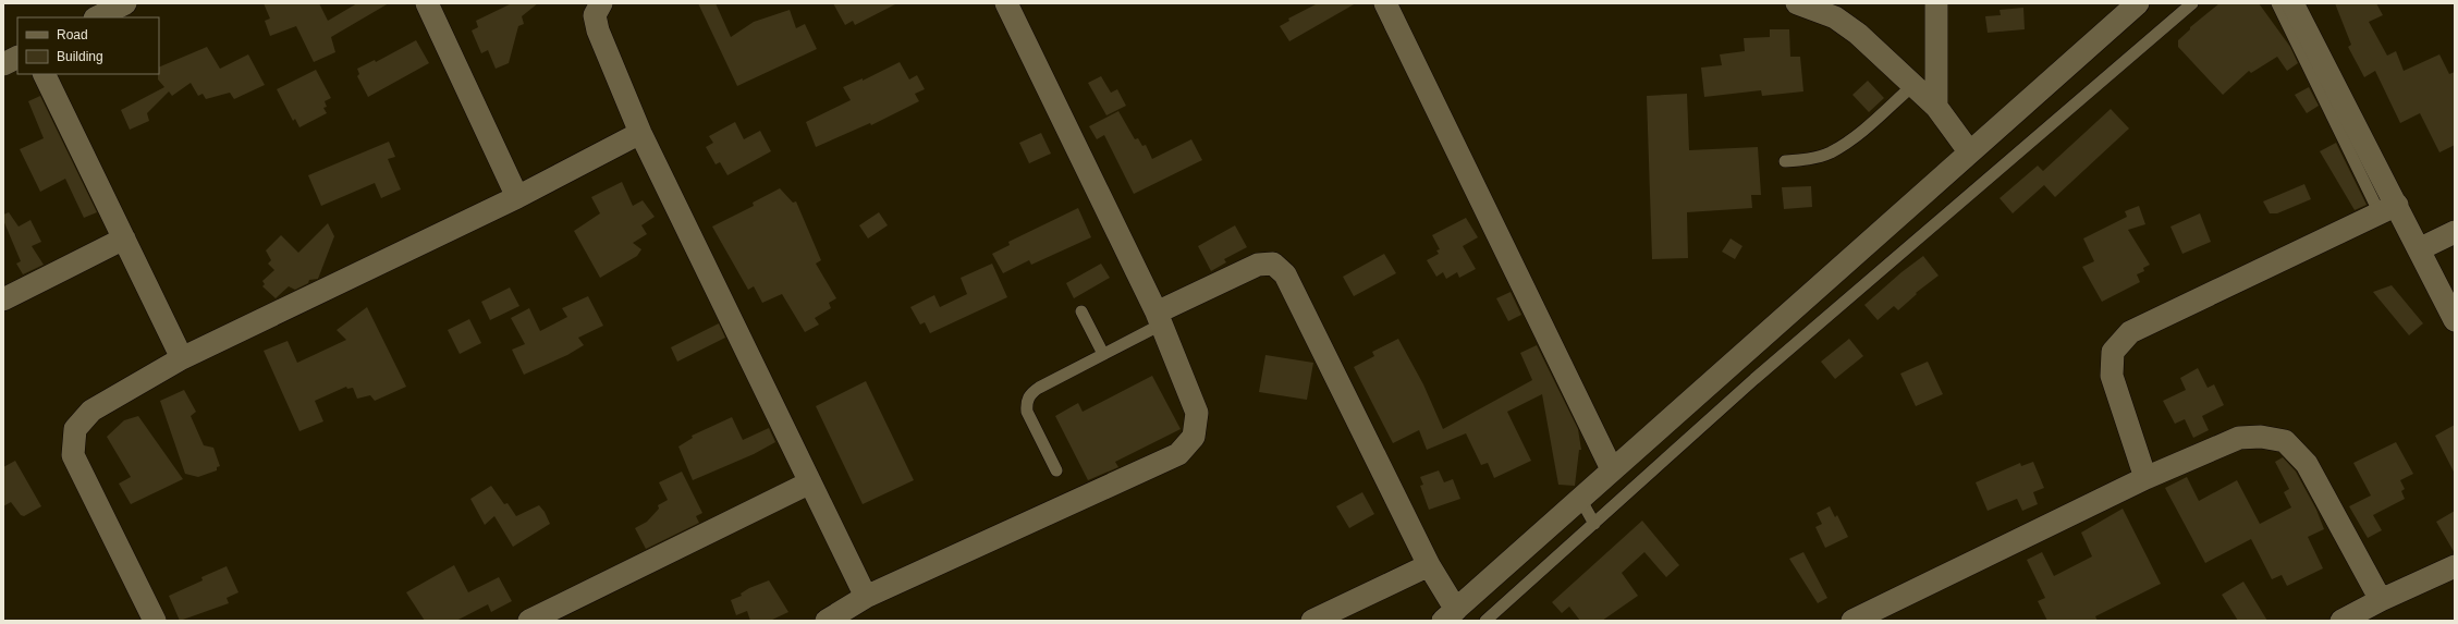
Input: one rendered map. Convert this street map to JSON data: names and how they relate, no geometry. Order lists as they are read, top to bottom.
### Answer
{
  "legend": ["Road", "Building"]
}
